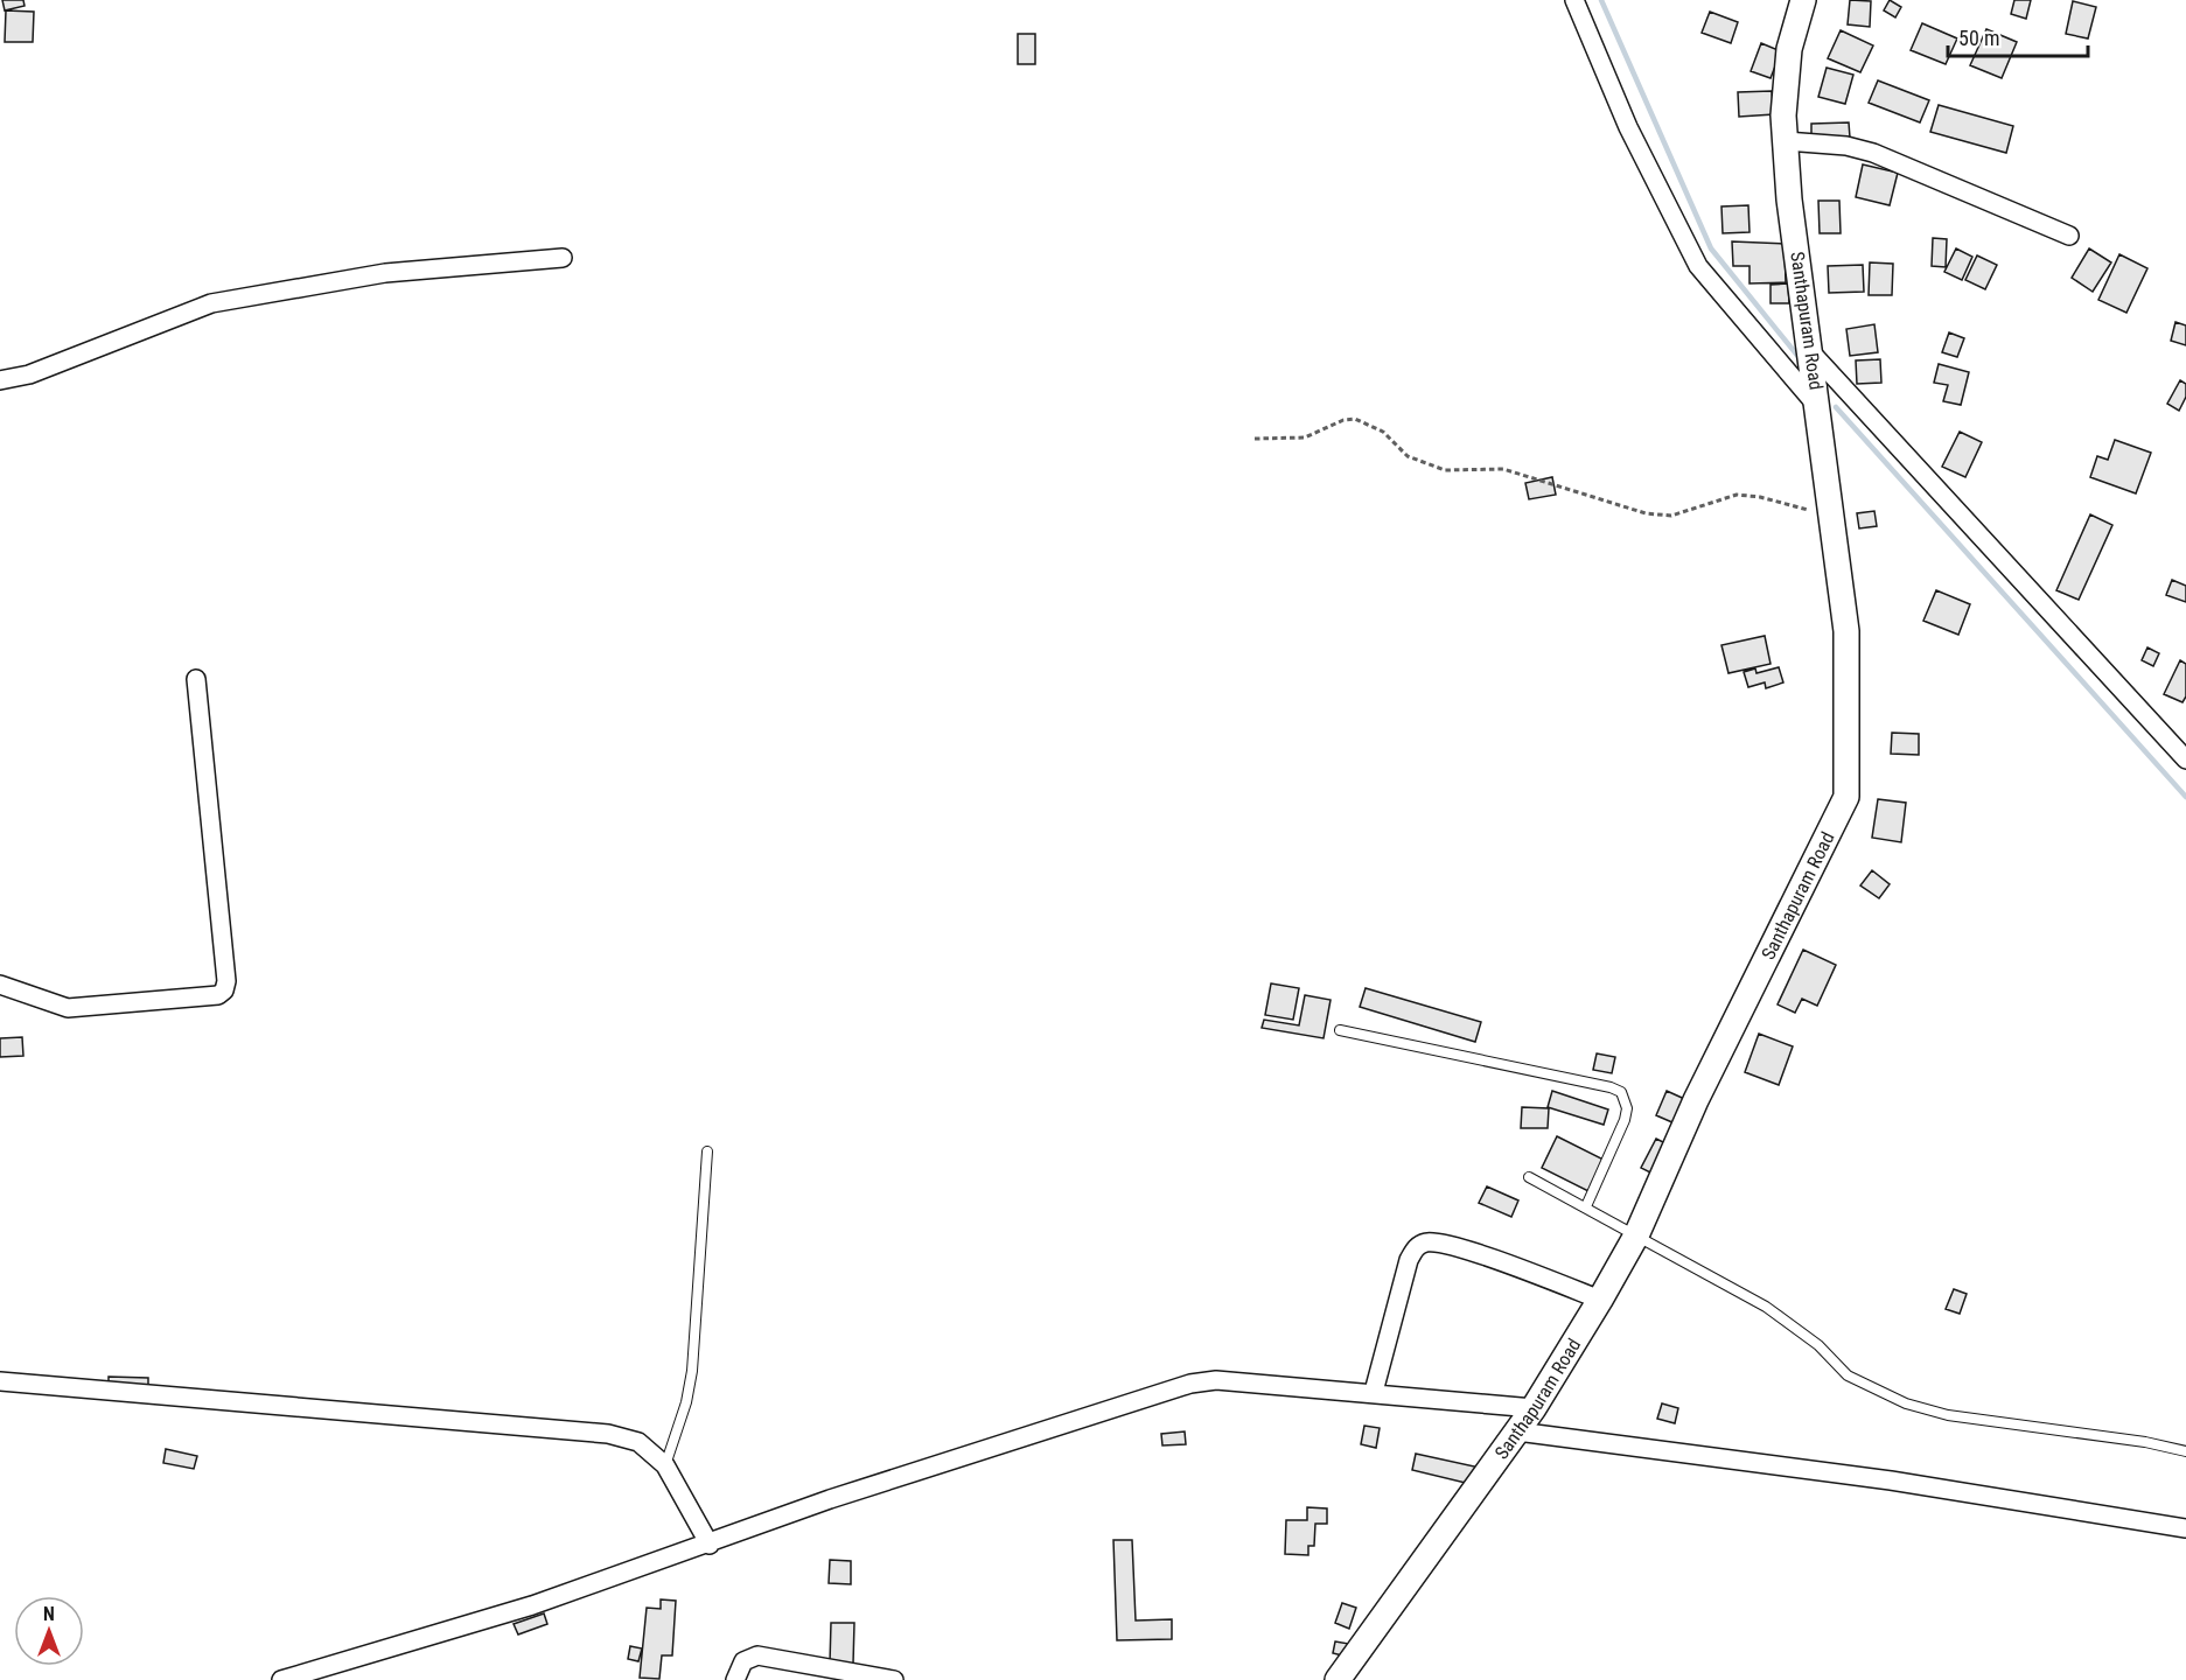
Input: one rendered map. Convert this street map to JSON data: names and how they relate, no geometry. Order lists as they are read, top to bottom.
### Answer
{
  "streets": {
    "main road": ["Santhapuram Road"]
  },
  "scale_bar": "50 m",
  "north": "top"
}
